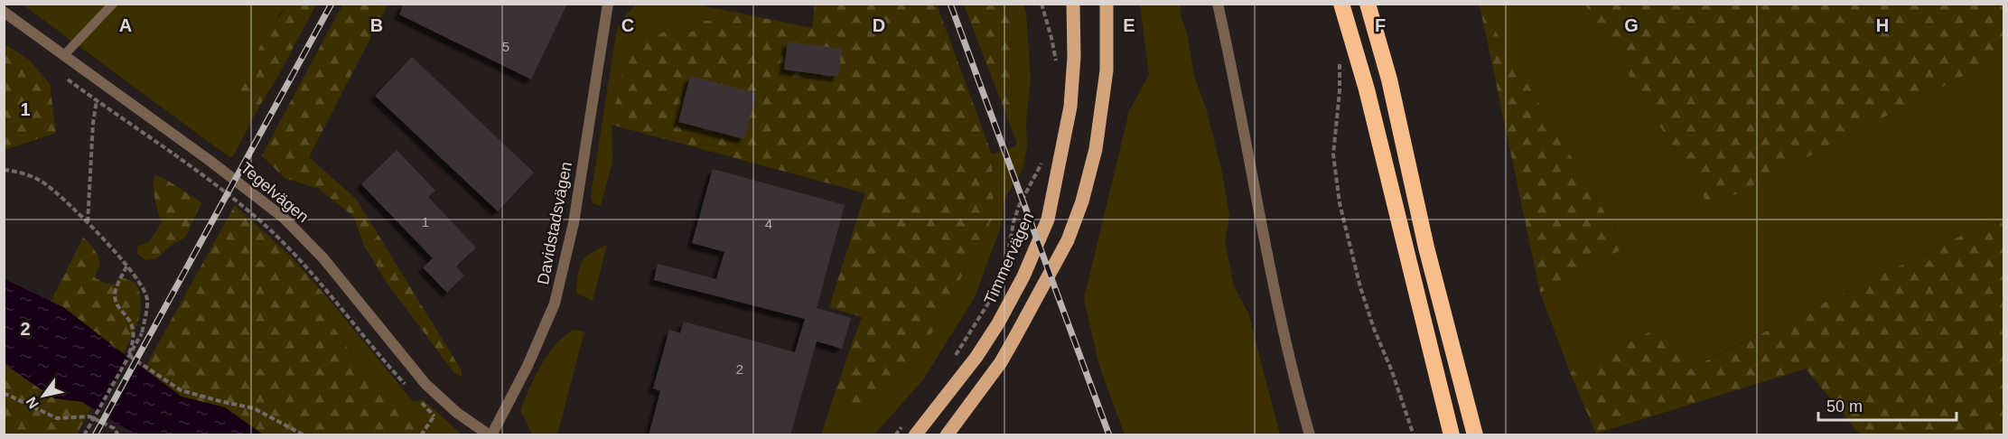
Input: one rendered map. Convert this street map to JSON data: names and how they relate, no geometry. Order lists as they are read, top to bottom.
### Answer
{
  "streets": {
    "main road": ["Timmervägen"],
    "street": ["Tegelvägen", "Davidstadsvägen"]
  },
  "crossings": [
    ["Tegelvägen", "Davidstadsvägen"]
  ],
  "house_numbers": [
    "5",
    "1",
    "4",
    "2"
  ],
  "scale_bar": "50 m",
  "north": "bottom left",
  "grid": {
    "columns": [
      "A",
      "B",
      "C",
      "D",
      "E",
      "F",
      "G",
      "H"
    ],
    "rows": ["1", "2"]
  }
}
